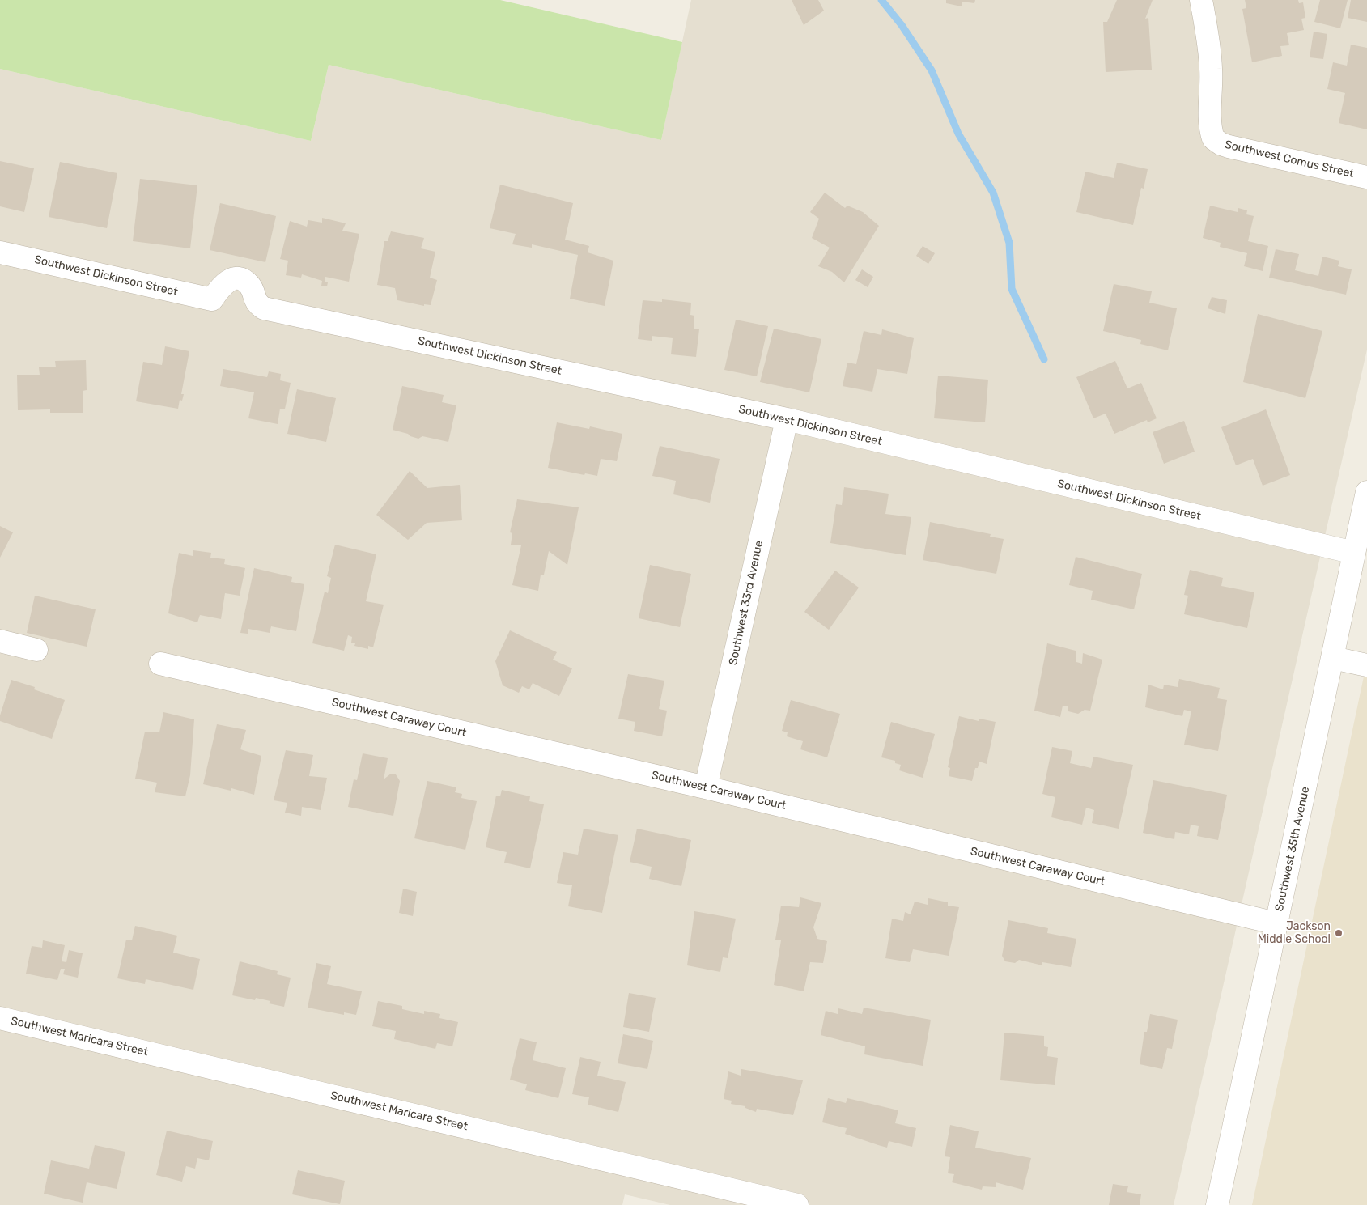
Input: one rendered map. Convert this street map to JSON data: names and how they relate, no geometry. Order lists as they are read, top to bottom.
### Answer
{
  "streets": {
    "street": [
      "Southwest Comus Street",
      "Southwest Dickinson Street",
      "Southwest 33rd Avenue",
      "Southwest Caraway Court",
      "Southwest 35th Avenue",
      "Southwest Maricara Street"
    ]
  },
  "crossings": [
    ["Southwest Dickinson Street", "Southwest 33rd Avenue"],
    ["Southwest Dickinson Street", "Southwest 35th Avenue"],
    ["Southwest 33rd Avenue", "Southwest Caraway Court"],
    ["Southwest Caraway Court", "Southwest 35th Avenue"]
  ],
  "places": ["Jackson Middle School"]
}
